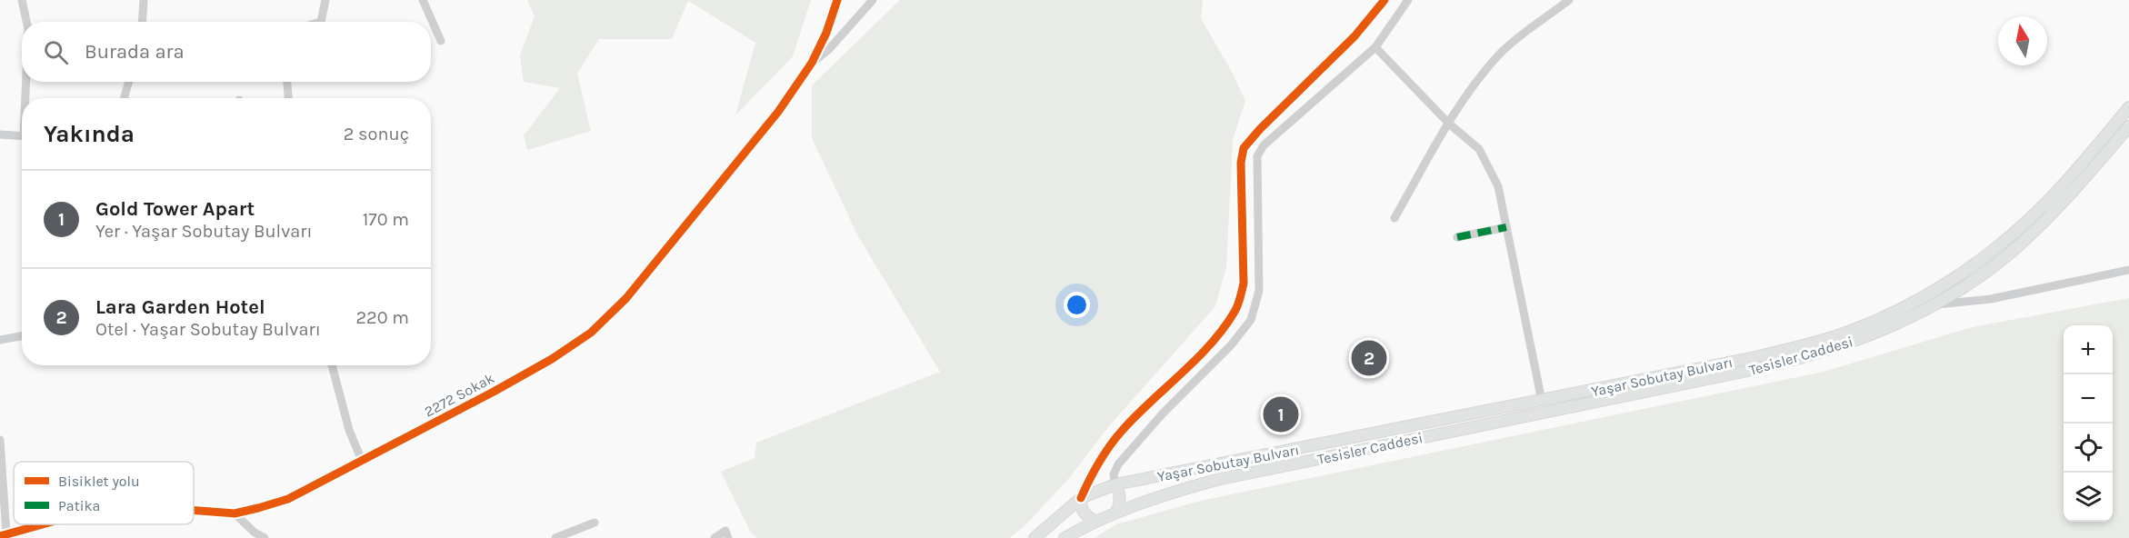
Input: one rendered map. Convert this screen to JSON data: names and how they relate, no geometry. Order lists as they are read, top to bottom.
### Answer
{
  "streets": {
    "main road": ["Tesisler Caddesi", "Yaşar Sobutay Bulvarı"],
    "street": ["2272 Sokak"]
  },
  "legend": ["Bisiklet yolu", "Patika"],
  "north": "top",
  "page": {
    "search": "Burada ara",
    "heading": ["Yakında", "2 sonuç"],
    "list": [
      {
        "mark": "1",
        "name": "Gold Tower Apart",
        "note": "Yer · Yaşar Sobutay Bulvarı",
        "value": "170 m"
      },
      {
        "mark": "2",
        "name": "Lara Garden Hotel",
        "note": "Otel · Yaşar Sobutay Bulvarı",
        "value": "220 m"
      }
    ],
    "map_buttons": ["+", "−"],
    "pins": ["2", "1"]
  }
}
